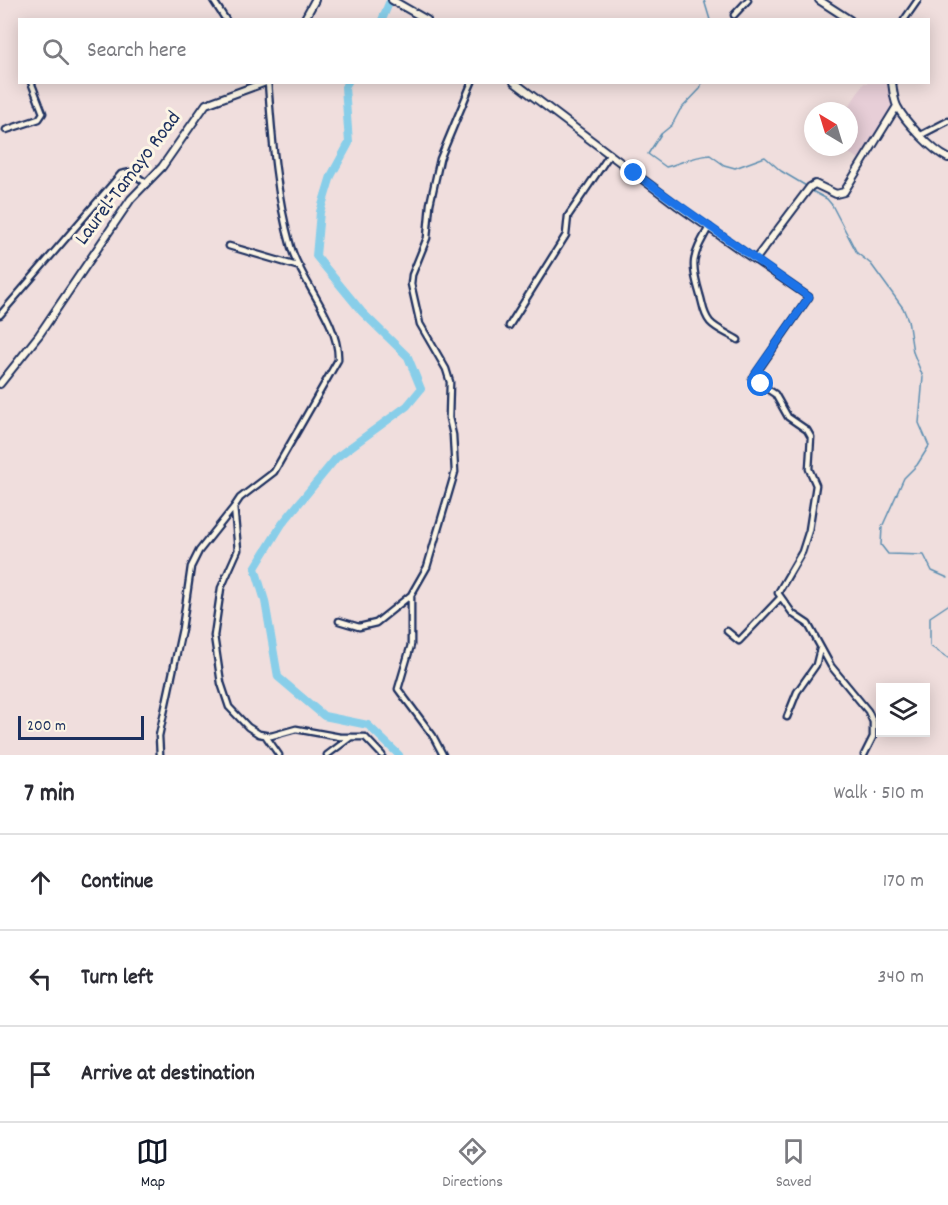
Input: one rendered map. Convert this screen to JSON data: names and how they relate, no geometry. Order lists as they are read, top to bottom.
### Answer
{
  "streets": {
    "street": ["Laurel-Tamayo Road"]
  },
  "scale_bar": "200 m",
  "north": "top left",
  "page": {
    "search": "Search here",
    "scale": "200 m",
    "heading": ["7 min", "Walk · 510 m"],
    "list": [
      ["Continue", "170 m"],
      ["Turn left", "340 m"],
      "Arrive at destination"
    ],
    "nav": ["Map", "Directions", "Saved"]
  }
}
